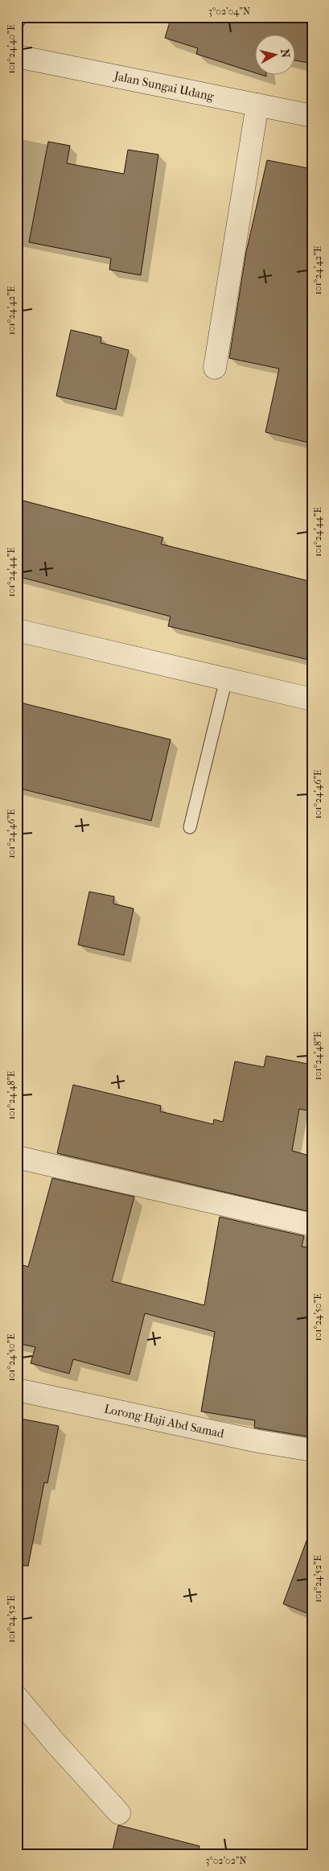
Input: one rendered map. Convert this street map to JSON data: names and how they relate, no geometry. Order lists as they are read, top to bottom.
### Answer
{
  "streets": {
    "street": ["Jalan Sungai Udang", "Lorong Haji Abd Samad"]
  },
  "north": "right",
  "coordinates": [
    "3°02'04\"N",
    "101°24'40\"E",
    "101°24'42\"E",
    "101°24'44\"E",
    "101°24'46\"E",
    "101°24'48\"E",
    "101°24'50\"E",
    "101°24'52\"E",
    "3°02'02\"N"
  ]
}
